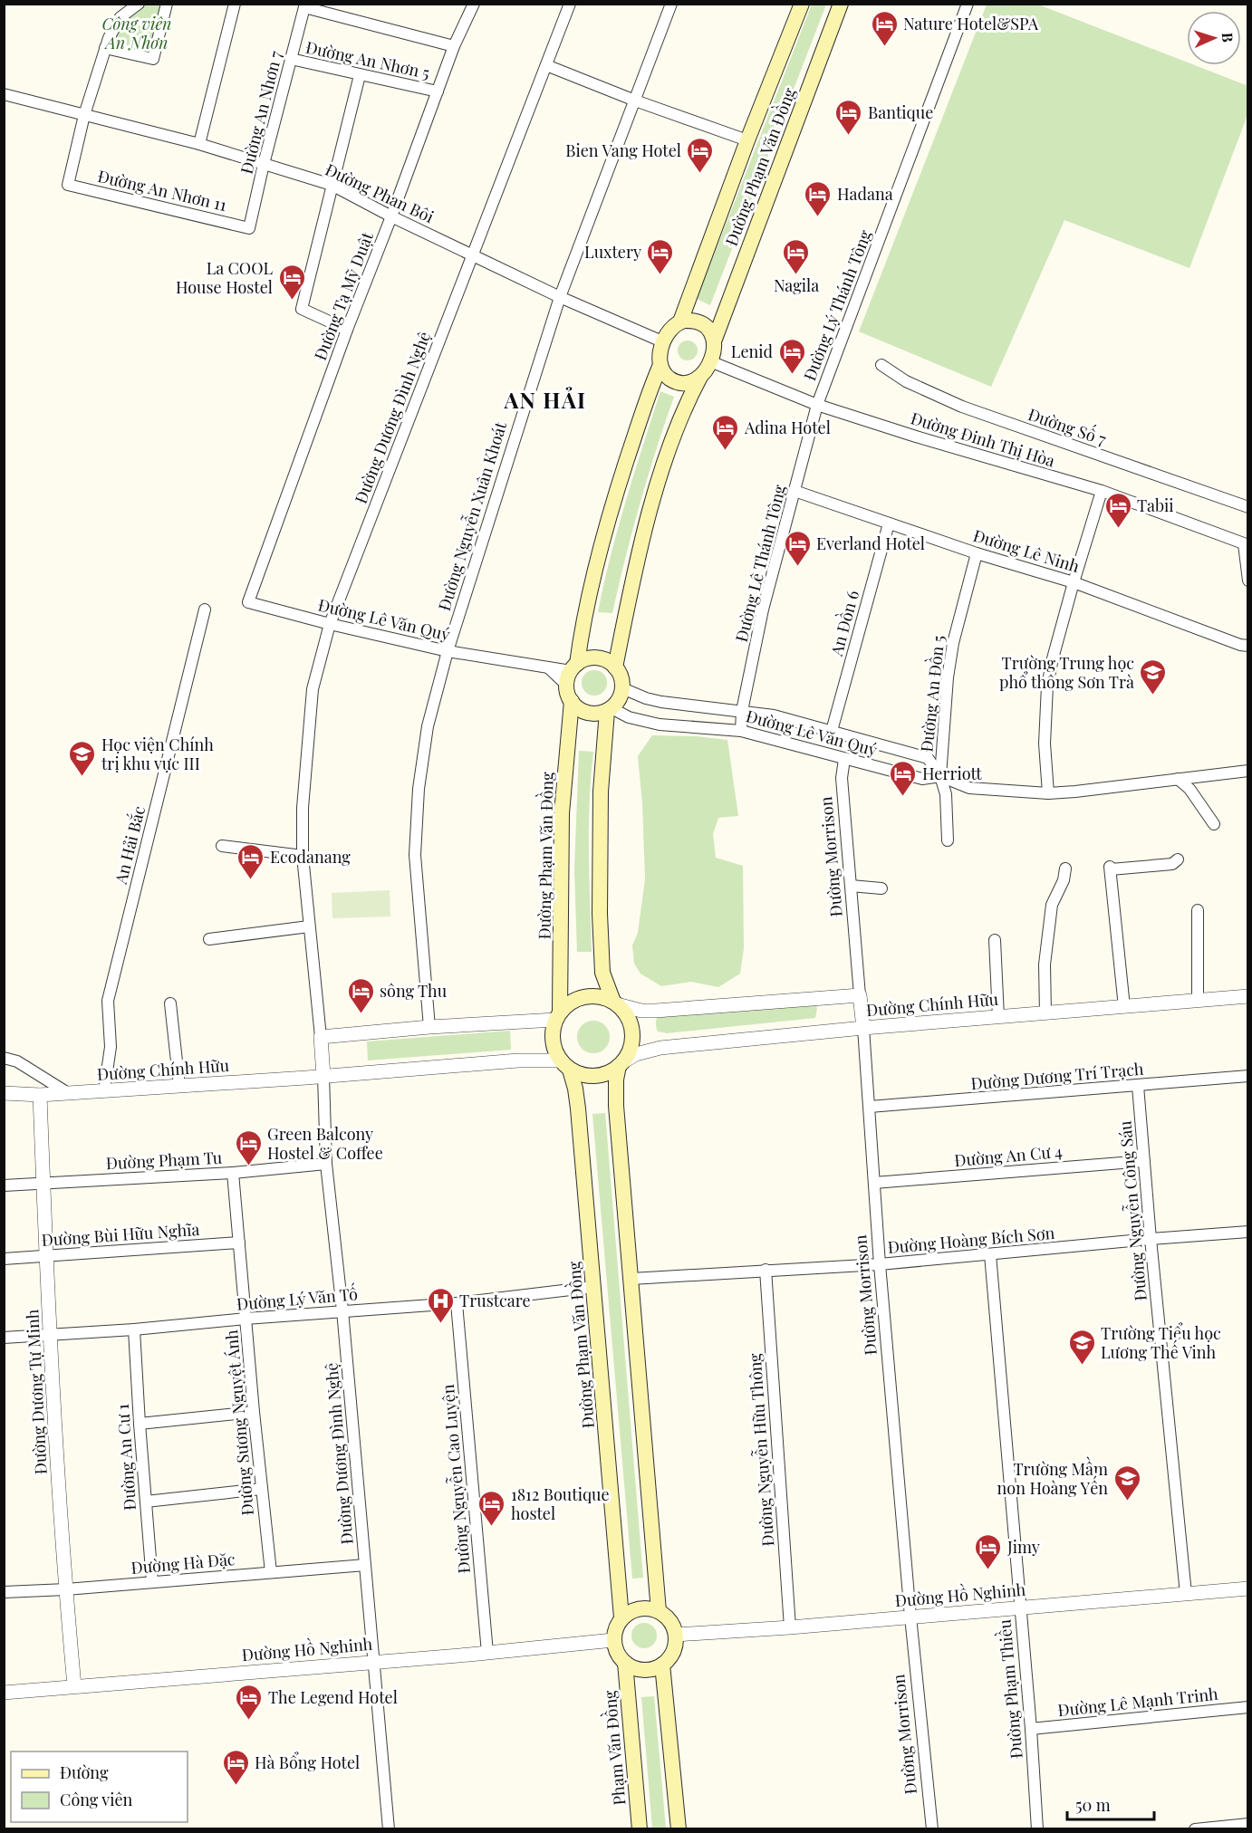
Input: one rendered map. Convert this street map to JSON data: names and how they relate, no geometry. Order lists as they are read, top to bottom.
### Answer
{
  "streets": {
    "main road": ["Đường Phạm Văn Đồng", "Phạm Văn Đồng"],
    "street": [
      "Đường An Nhơn 5",
      "Đường An Nhơn 7",
      "Đường An Nhơn 11",
      "Đường Phan Bôi",
      "Đường Tạ Mỹ Duật",
      "Đường Lý Thánh Tông",
      "Đường Dương Đình Nghệ",
      "Đường Số 7",
      "Đường Đinh Thị Hòa",
      "Đường Nguyễn Xuân Khoát",
      "Đường Lê Ninh",
      "Đường Lê Thánh Tông",
      "Đường Lê Văn Quý",
      "An Đồn 6",
      "Đường An Đồn 5",
      "An Hải Bắc",
      "Đường Morrison",
      "Đường Chính Hữu",
      "Đường Dương Trí Trạch",
      "Đường An Cư 4",
      "Đường Phạm Tu",
      "Đường Nguyễn Công Sáu",
      "Đường Bùi Hữu Nghĩa",
      "Đường Hoàng Bích Sơn",
      "Đường Lý Văn Tố",
      "Đường Dương Tự Minh",
      "Đường Sương Nguyệt Ánh",
      "Đường Nguyễn Hữu Thông",
      "Đường An Cư 1",
      "Đường Nguyễn Cao Luyện",
      "Đường Hà Đặc",
      "Đường Hồ Nghinh",
      "Đường Phạm Thiều",
      "Đường Lê Mạnh Trinh"
    ]
  },
  "crossings": [
    ["Đường An Nhơn 5", "Đường An Nhơn 7"],
    ["Đường An Nhơn 5", "Đường Tạ Mỹ Duật"],
    ["Đường An Nhơn 7", "Đường An Nhơn 11"],
    ["Đường An Nhơn 7", "Đường Phan Bôi"],
    ["Đường Phạm Văn Đồng", "Đường Phan Bôi"],
    ["Đường Phạm Văn Đồng", "Đường Đinh Thị Hòa"],
    ["Đường Phạm Văn Đồng", "Đường Lê Văn Quý"],
    ["Đường Phạm Văn Đồng", "Đường Chính Hữu"],
    ["Đường Phạm Văn Đồng", "Đường Lý Văn Tố"],
    ["Đường Phạm Văn Đồng", "Đường Hồ Nghinh"],
    ["Đường Phạm Văn Đồng", "Phạm Văn Đồng"],
    ["Đường An Nhơn 11", "Đường Phan Bôi"],
    ["Đường Phan Bôi", "Đường Tạ Mỹ Duật"],
    ["Đường Phan Bôi", "Đường Dương Đình Nghệ"],
    ["Đường Phan Bôi", "Đường Đinh Thị Hòa"],
    ["Đường Phan Bôi", "Đường Nguyễn Xuân Khoát"],
    ["Đường Tạ Mỹ Duật", "Đường Lê Văn Quý"],
    ["Đường Lý Thánh Tông", "Đường Đinh Thị Hòa"],
    ["Đường Lý Thánh Tông", "Đường Lê Thánh Tông"],
    ["Đường Dương Đình Nghệ", "Đường Lê Văn Quý"],
    ["Đường Dương Đình Nghệ", "Đường Chính Hữu"],
    ["Đường Dương Đình Nghệ", "Đường Phạm Tu"],
    ["Đường Dương Đình Nghệ", "Đường Lý Văn Tố"],
    ["Đường Dương Đình Nghệ", "Đường Hà Đặc"],
    ["Đường Dương Đình Nghệ", "Đường Hồ Nghinh"],
    ["Đường Đinh Thị Hòa", "Đường Lê Thánh Tông"],
    ["Đường Nguyễn Xuân Khoát", "Đường Lê Văn Quý"],
    ["Đường Lê Ninh", "Đường Lê Thánh Tông"],
    ["Đường Lê Ninh", "An Đồn 6"],
    ["Đường Lê Ninh", "Đường An Đồn 5"],
    ["Đường Lê Thánh Tông", "Đường Lê Văn Quý"],
    ["Đường Lê Văn Quý", "An Đồn 6"],
    ["Đường Lê Văn Quý", "Đường An Đồn 5"],
    ["Đường Lê Văn Quý", "Đường Morrison"],
    ["An Hải Bắc", "Đường Chính Hữu"],
    ["Đường Morrison", "Đường Chính Hữu"],
    ["Đường Morrison", "Đường Dương Trí Trạch"],
    ["Đường Morrison", "Đường An Cư 4"],
    ["Đường Morrison", "Đường Hoàng Bích Sơn"],
    ["Đường Morrison", "Đường Hồ Nghinh"],
    ["Đường Chính Hữu", "Đường Dương Tự Minh"],
    ["Đường Dương Trí Trạch", "Đường Nguyễn Công Sáu"],
    ["Đường An Cư 4", "Đường Nguyễn Công Sáu"],
    ["Đường Phạm Tu", "Đường Dương Tự Minh"],
    ["Đường Phạm Tu", "Đường Sương Nguyệt Ánh"],
    ["Đường Nguyễn Công Sáu", "Đường Hoàng Bích Sơn"],
    ["Đường Nguyễn Công Sáu", "Đường Hồ Nghinh"],
    ["Đường Bùi Hữu Nghĩa", "Đường Dương Tự Minh"],
    ["Đường Bùi Hữu Nghĩa", "Đường Sương Nguyệt Ánh"],
    ["Đường Hoàng Bích Sơn", "Đường Nguyễn Hữu Thông"],
    ["Đường Hoàng Bích Sơn", "Đường Phạm Thiều"],
    ["Đường Lý Văn Tố", "Đường Dương Tự Minh"],
    ["Đường Lý Văn Tố", "Đường Sương Nguyệt Ánh"],
    ["Đường Lý Văn Tố", "Đường An Cư 1"],
    ["Đường Lý Văn Tố", "Đường Nguyễn Cao Luyện"],
    ["Đường Dương Tự Minh", "Đường Hà Đặc"],
    ["Đường Dương Tự Minh", "Đường Hồ Nghinh"],
    ["Đường Sương Nguyệt Ánh", "Đường Hà Đặc"],
    ["Đường Nguyễn Hữu Thông", "Đường Hồ Nghinh"],
    ["Đường An Cư 1", "Đường Hà Đặc"],
    ["Đường Nguyễn Cao Luyện", "Đường Hồ Nghinh"],
    ["Đường Hồ Nghinh", "Đường Phạm Thiều"],
    ["Đường Hồ Nghinh", "Phạm Văn Đồng"],
    ["Đường Phạm Thiều", "Đường Lê Mạnh Trinh"]
  ],
  "districts": ["AN HẢI"],
  "parks": ["Công viên An Nhơn"],
  "places": {
    "hotel": [
      "Nature Hotel&SPA",
      "Bantique",
      "Bien Vang Hotel",
      "Hadana",
      "Luxtery",
      "Nagila",
      "La COOL House Hostel",
      "Lenid",
      "Adina Hotel",
      "Tabii",
      "Everland Hotel",
      "Herriott",
      "Ecodanang",
      "sông Thu",
      "Green Balcony Hostel & Coffee",
      "1812 Boutique hostel",
      "Jimy",
      "The Legend Hotel",
      "Hà Bổng Hotel"
    ],
    "school or university": [
      "Trường Trung học phổ thông Sơn Trà",
      "Học viện Chính trị khu vực III",
      "Trường Tiểu học Lương Thế Vinh",
      "Trường Mầm non Hoàng Yến"
    ],
    "hospital": ["Trustcare"]
  },
  "legend": ["Đường", "Công viên"],
  "scale_bar": "50 m",
  "north": "right"
}
